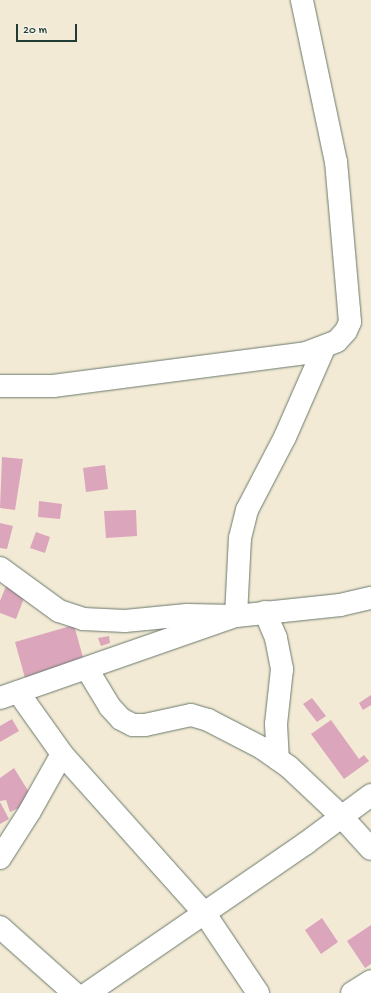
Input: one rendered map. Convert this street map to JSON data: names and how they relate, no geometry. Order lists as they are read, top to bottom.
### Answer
{
  "scale_bar": "20 m"
}
